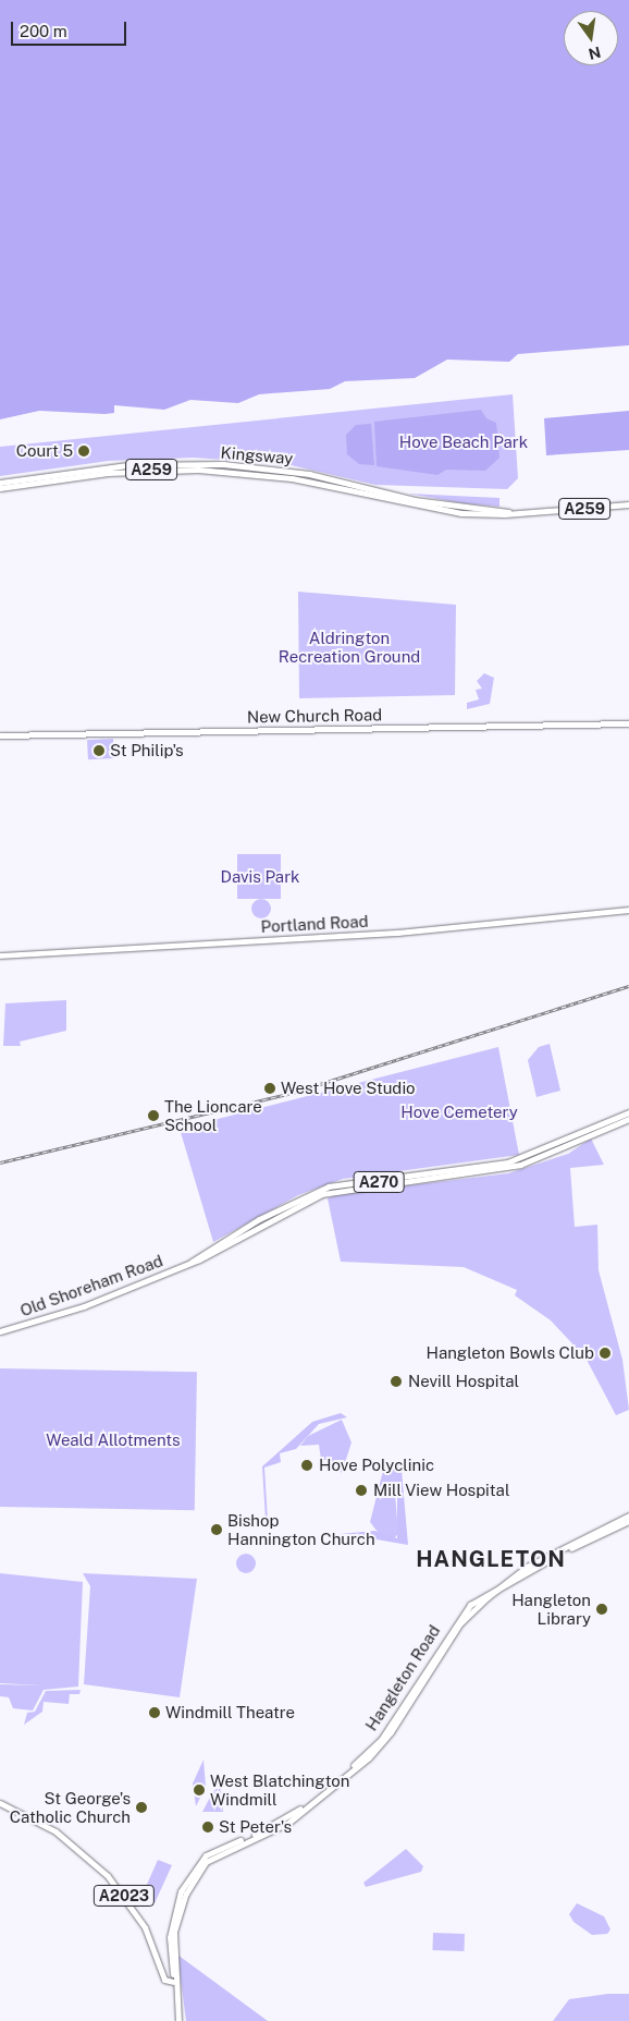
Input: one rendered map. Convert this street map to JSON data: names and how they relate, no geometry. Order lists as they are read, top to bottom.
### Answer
{
  "streets": {
    "main road": [
      "Kingsway",
      "A259",
      "New Church Road",
      "A270",
      "Old Shoreham Road",
      "Hangleton Road",
      "A2023"
    ],
    "street": ["Portland Road"]
  },
  "crossings": [
    ["Hangleton Road", "A2023"]
  ],
  "districts": ["HANGLETON"],
  "parks": [
    "Hove Beach Park",
    "Aldrington Recreation Ground",
    "Davis Park",
    "Hove Cemetery",
    "Weald Allotments"
  ],
  "places": [
    "Court 5",
    "St Philip's",
    "West Hove Studio",
    "The Lioncare School",
    "Hangleton Bowls Club",
    "Nevill Hospital",
    "Hove Polyclinic",
    "Mill View Hospital",
    "Bishop Hannington Church",
    "Hangleton Library",
    "Windmill Theatre",
    "West Blatchington Windmill",
    "St George's Catholic Church",
    "St Peter's"
  ],
  "scale_bar": "200 m",
  "north": "bottom"
}
